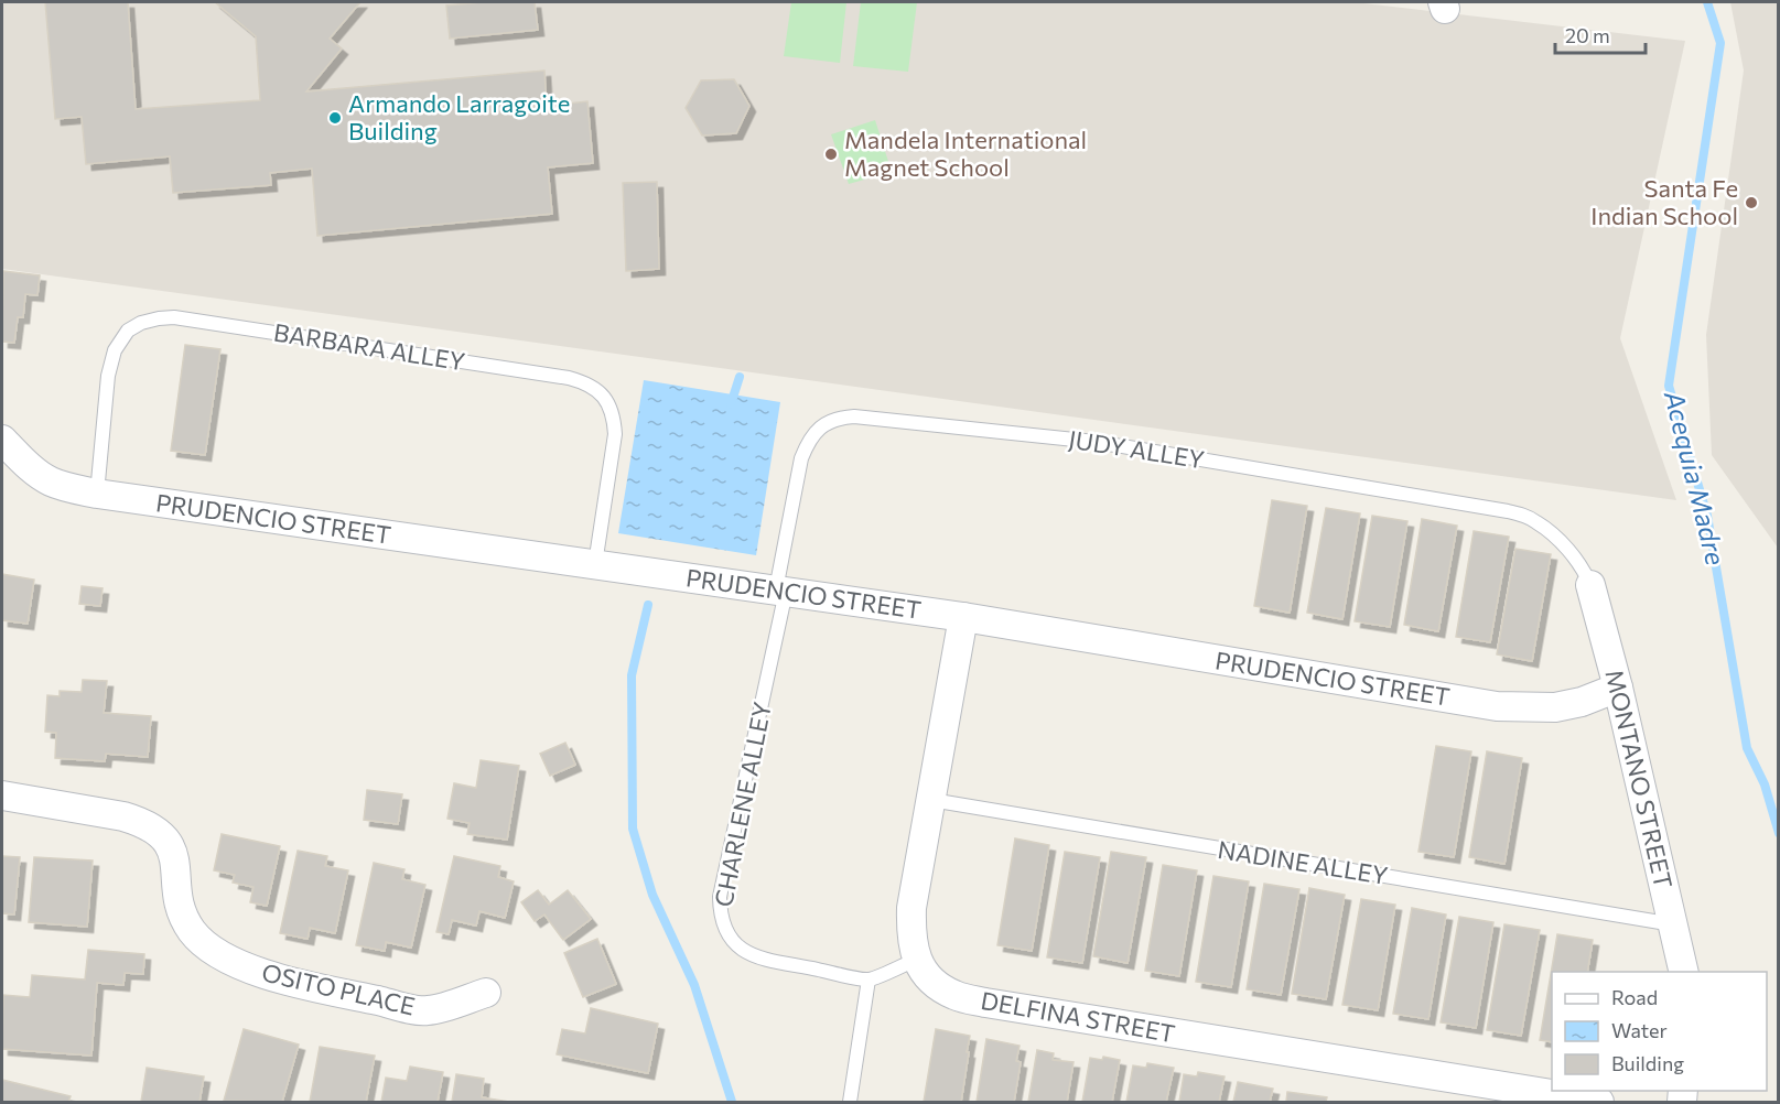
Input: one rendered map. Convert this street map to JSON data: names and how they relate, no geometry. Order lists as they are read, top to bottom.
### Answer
{
  "streets": {
    "street": [
      "PRUDENCIO STREET",
      "MONTANO STREET",
      "OSITO PLACE",
      "DELFINA STREET"
    ],
    "lane": [
      "BARBARA ALLEY",
      "JUDY ALLEY",
      "CHARLENE ALLEY",
      "NADINE ALLEY"
    ]
  },
  "crossings": [
    ["BARBARA ALLEY", "PRUDENCIO STREET"],
    ["JUDY ALLEY", "PRUDENCIO STREET"],
    ["JUDY ALLEY", "MONTANO STREET"],
    ["JUDY ALLEY", "CHARLENE ALLEY"],
    ["PRUDENCIO STREET", "MONTANO STREET"],
    ["PRUDENCIO STREET", "CHARLENE ALLEY"],
    ["MONTANO STREET", "NADINE ALLEY"]
  ],
  "water": ["Acequia Madre"],
  "places": ["Armando Larragoite Building", "Mandela International Magnet School", "Santa Fe Indian School"],
  "legend": ["Road", "Water", "Building"],
  "scale_bar": "20 m"
}
